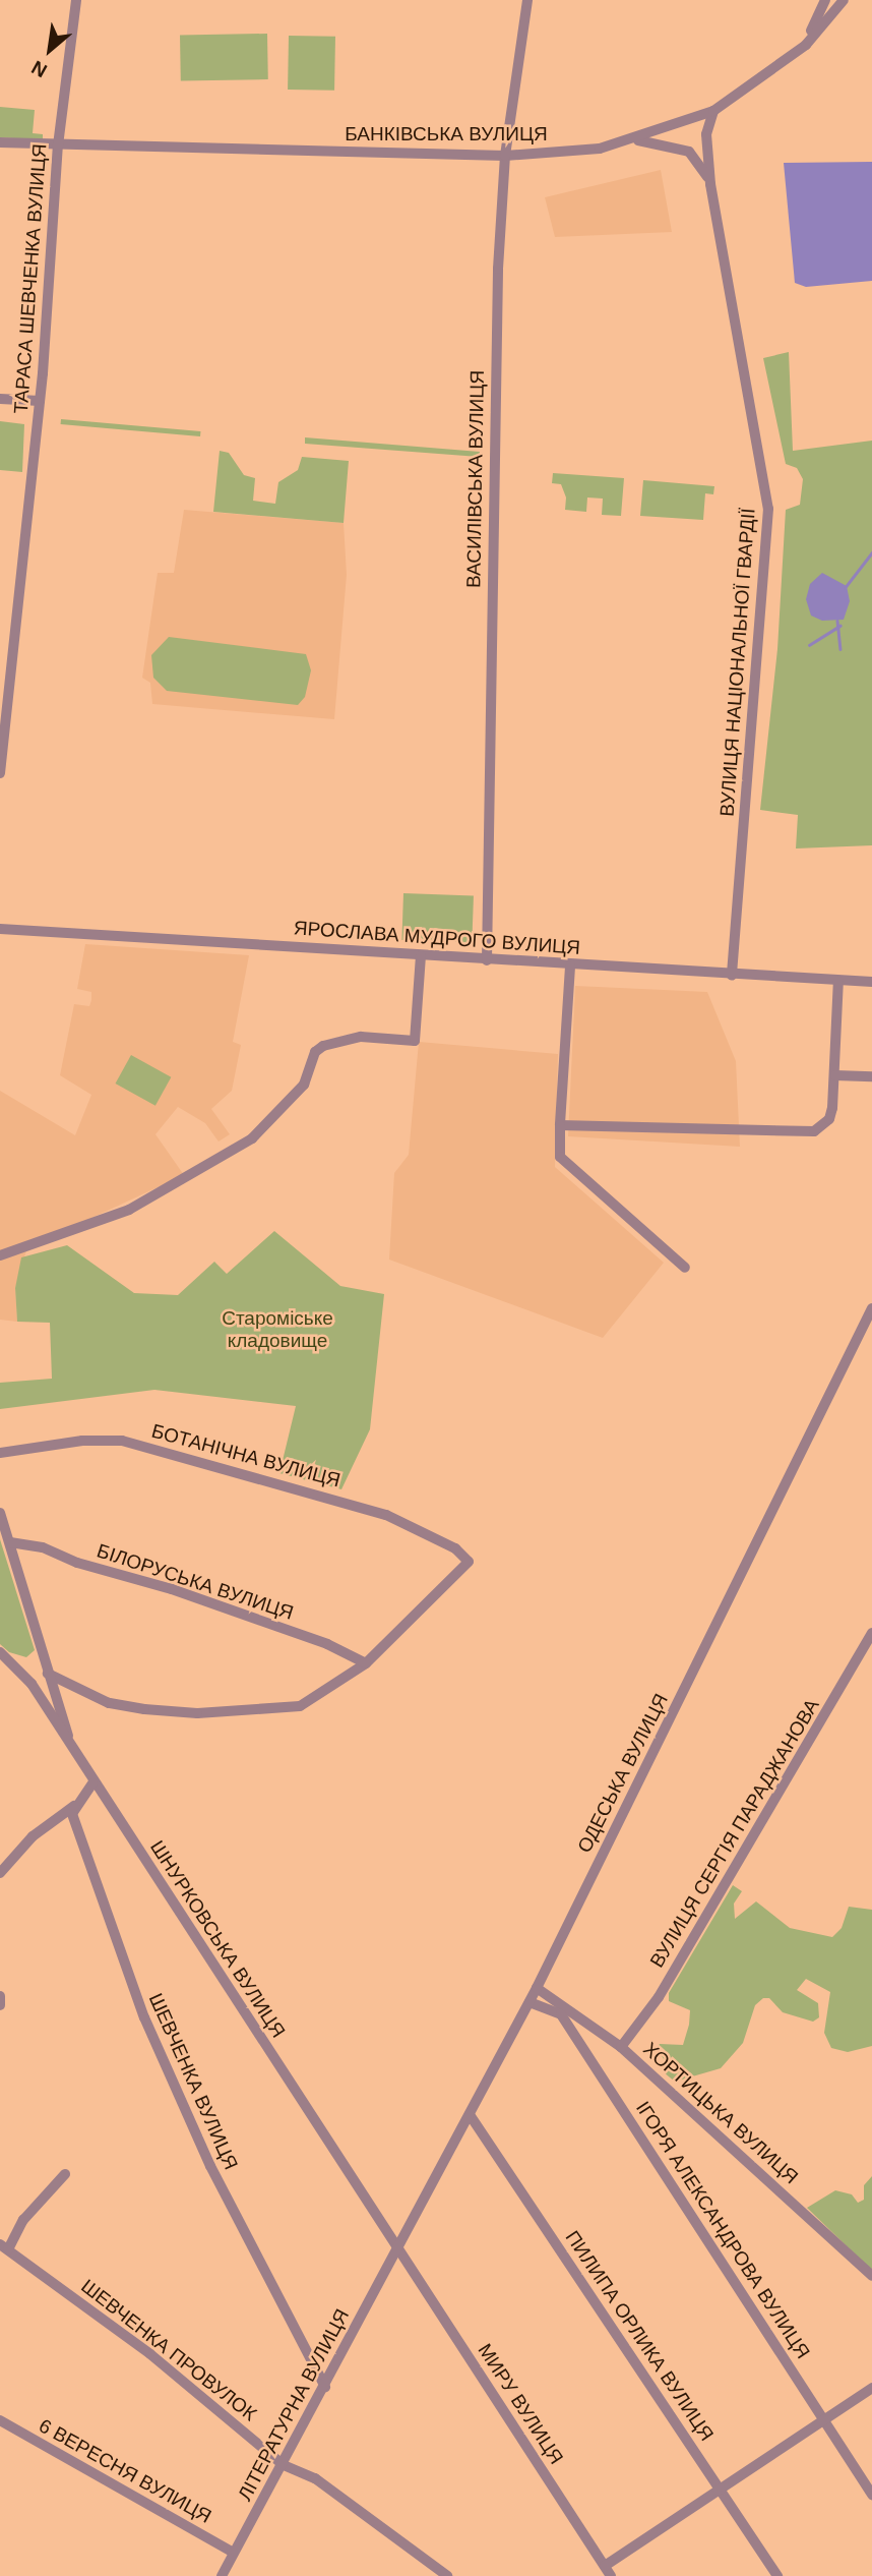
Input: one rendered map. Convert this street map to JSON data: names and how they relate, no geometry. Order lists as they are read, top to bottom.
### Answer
{
  "streets": {
    "street": [
      "БАНКІВСЬКА ВУЛИЦЯ",
      "ТАРАСА ШЕВЧЕНКА ВУЛИЦЯ",
      "ВАСИЛІВСЬКА ВУЛИЦЯ",
      "ВУЛИЦЯ НАЦІОНАЛЬНОЇ ГВАРДІЇ",
      "ЯРОСЛАВА МУДРОГО ВУЛИЦЯ",
      "БОТАНІЧНА ВУЛИЦЯ",
      "БІЛОРУСЬКА ВУЛИЦЯ",
      "ОДЕСЬКА ВУЛИЦЯ",
      "ВУЛИЦЯ СЕРГІЯ ПАРАДЖАНОВА",
      "ШНУРКОВСЬКА ВУЛИЦЯ",
      "ШЕВЧЕНКА ВУЛИЦЯ",
      "ХОРТИЦЬКА ВУЛИЦЯ",
      "ІГОРЯ АЛЕКСАНДРОВА ВУЛИЦЯ",
      "ПИЛИПА ОРЛИКА ВУЛИЦЯ",
      "ШЕВЧЕНКА ПРОВУЛОК",
      "МИРУ ВУЛИЦЯ",
      "ЛІТЕРАТУРНА ВУЛИЦЯ",
      "6 ВЕРЕСНЯ ВУЛИЦЯ"
    ]
  },
  "crossings": [
    ["БАНКІВСЬКА ВУЛИЦЯ", "ТАРАСА ШЕВЧЕНКА ВУЛИЦЯ"],
    ["БАНКІВСЬКА ВУЛИЦЯ", "ВАСИЛІВСЬКА ВУЛИЦЯ"],
    ["БАНКІВСЬКА ВУЛИЦЯ", "ВУЛИЦЯ НАЦІОНАЛЬНОЇ ГВАРДІЇ"],
    ["ВАСИЛІВСЬКА ВУЛИЦЯ", "ЯРОСЛАВА МУДРОГО ВУЛИЦЯ"],
    ["ВУЛИЦЯ НАЦІОНАЛЬНОЇ ГВАРДІЇ", "ЯРОСЛАВА МУДРОГО ВУЛИЦЯ"],
    ["БОТАНІЧНА ВУЛИЦЯ", "БІЛОРУСЬКА ВУЛИЦЯ"],
    ["ОДЕСЬКА ВУЛИЦЯ", "ШНУРКОВСЬКА ВУЛИЦЯ"],
    ["ОДЕСЬКА ВУЛИЦЯ", "ХОРТИЦЬКА ВУЛИЦЯ"],
    ["ОДЕСЬКА ВУЛИЦЯ", "ІГОРЯ АЛЕКСАНДРОВА ВУЛИЦЯ"],
    ["ОДЕСЬКА ВУЛИЦЯ", "ПИЛИПА ОРЛИКА ВУЛИЦЯ"],
    ["ОДЕСЬКА ВУЛИЦЯ", "МИРУ ВУЛИЦЯ"],
    ["ОДЕСЬКА ВУЛИЦЯ", "ЛІТЕРАТУРНА ВУЛИЦЯ"],
    ["ВУЛИЦЯ СЕРГІЯ ПАРАДЖАНОВА", "ХОРТИЦЬКА ВУЛИЦЯ"],
    ["ШНУРКОВСЬКА ВУЛИЦЯ", "МИРУ ВУЛИЦЯ"],
    ["ШНУРКОВСЬКА ВУЛИЦЯ", "ЛІТЕРАТУРНА ВУЛИЦЯ"],
    ["ШЕВЧЕНКА ВУЛИЦЯ", "ЛІТЕРАТУРНА ВУЛИЦЯ"],
    ["ШЕВЧЕНКА ПРОВУЛОК", "ЛІТЕРАТУРНА ВУЛИЦЯ"],
    ["МИРУ ВУЛИЦЯ", "ЛІТЕРАТУРНА ВУЛИЦЯ"],
    ["ЛІТЕРАТУРНА ВУЛИЦЯ", "6 ВЕРЕСНЯ ВУЛИЦЯ"]
  ],
  "parks": ["Староміське кладовище"],
  "north": "bottom left"
}
